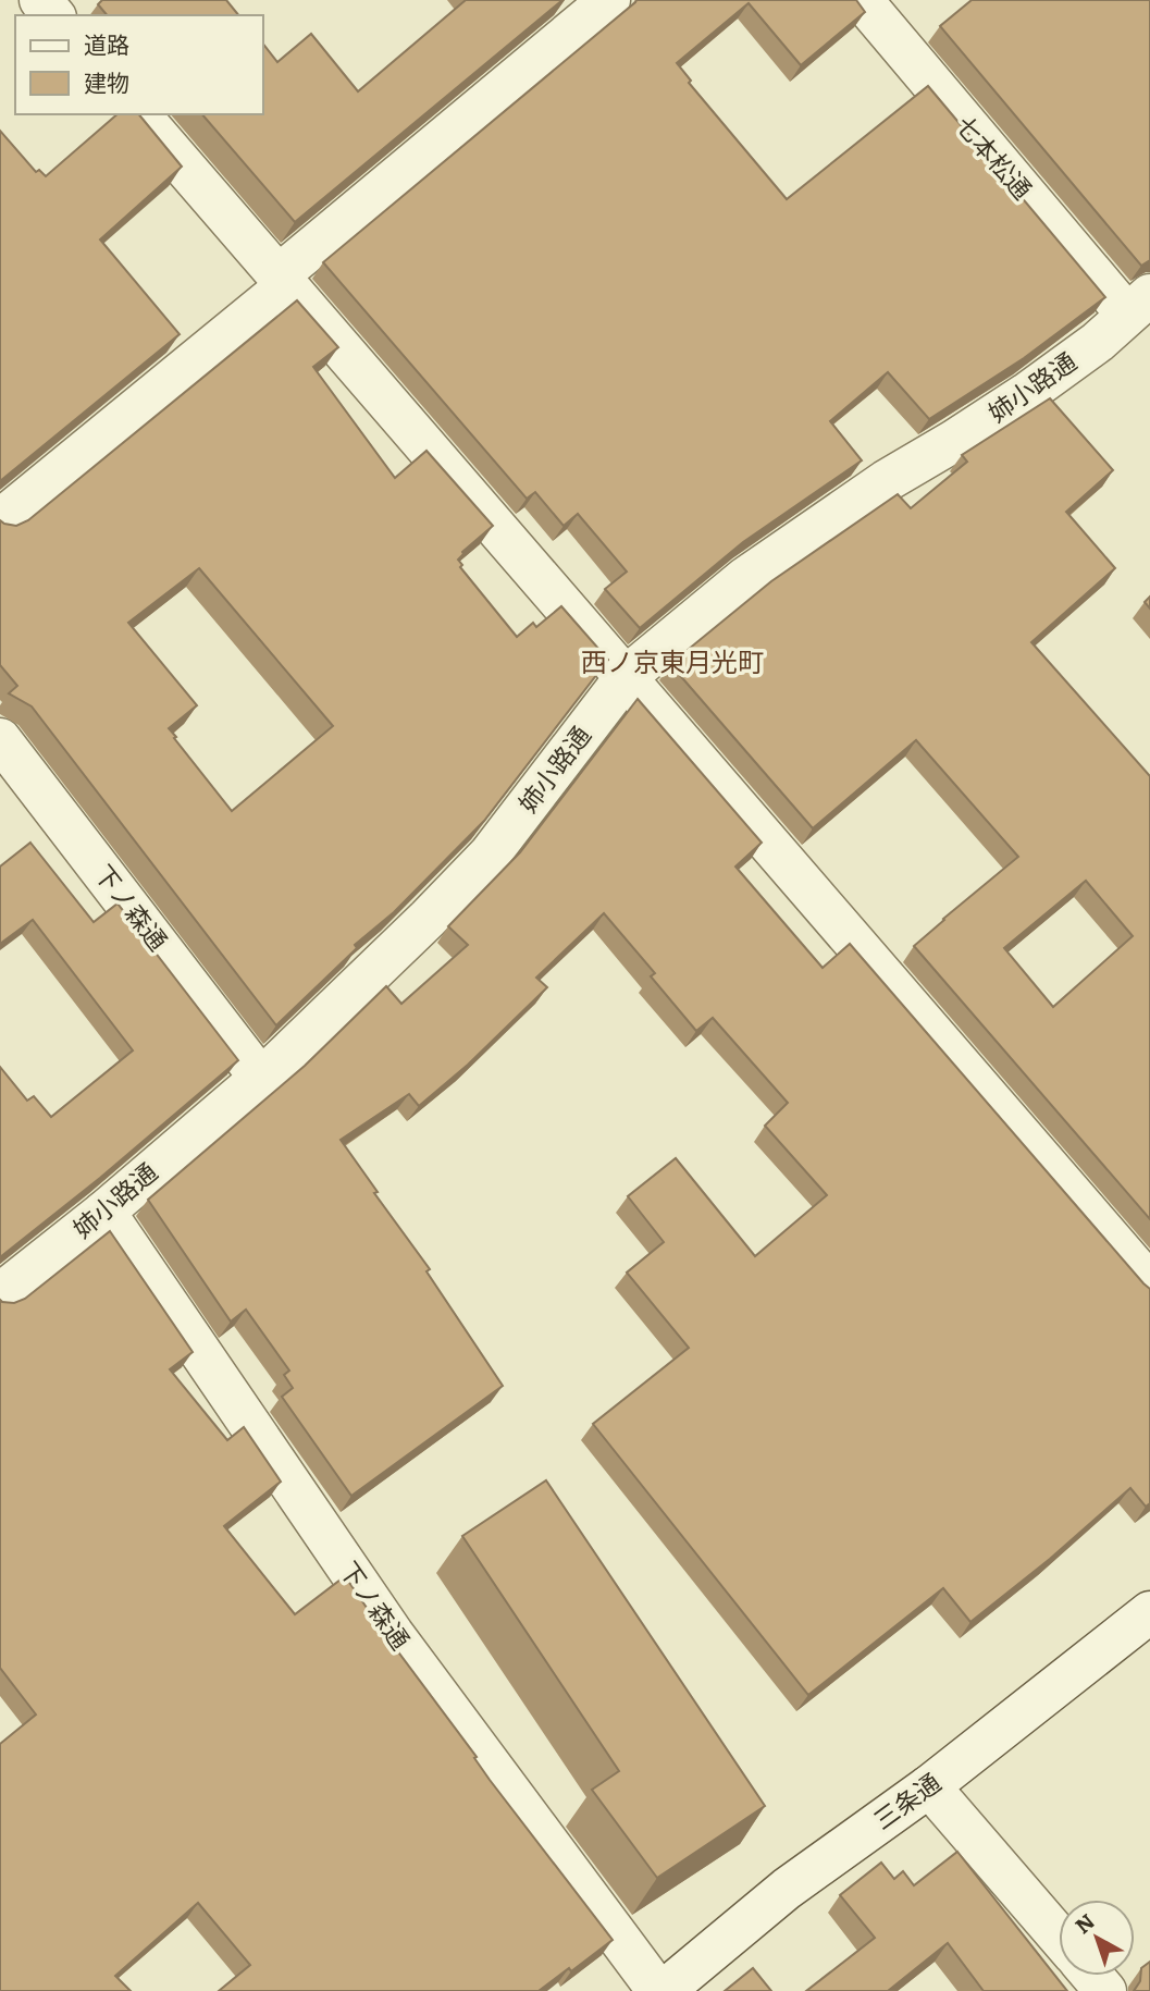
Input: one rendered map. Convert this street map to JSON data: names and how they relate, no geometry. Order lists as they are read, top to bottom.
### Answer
{
  "streets": {
    "street": [
      "七本松通",
      "姉小路通",
      "下ノ森通",
      "三条通"
    ]
  },
  "crossings": [
    ["七本松通", "姉小路通"],
    ["姉小路通", "下ノ森通"],
    ["下ノ森通", "三条通"]
  ],
  "districts": ["西ノ京東月光町"],
  "legend": ["道路", "建物"],
  "north": "top left"
}
